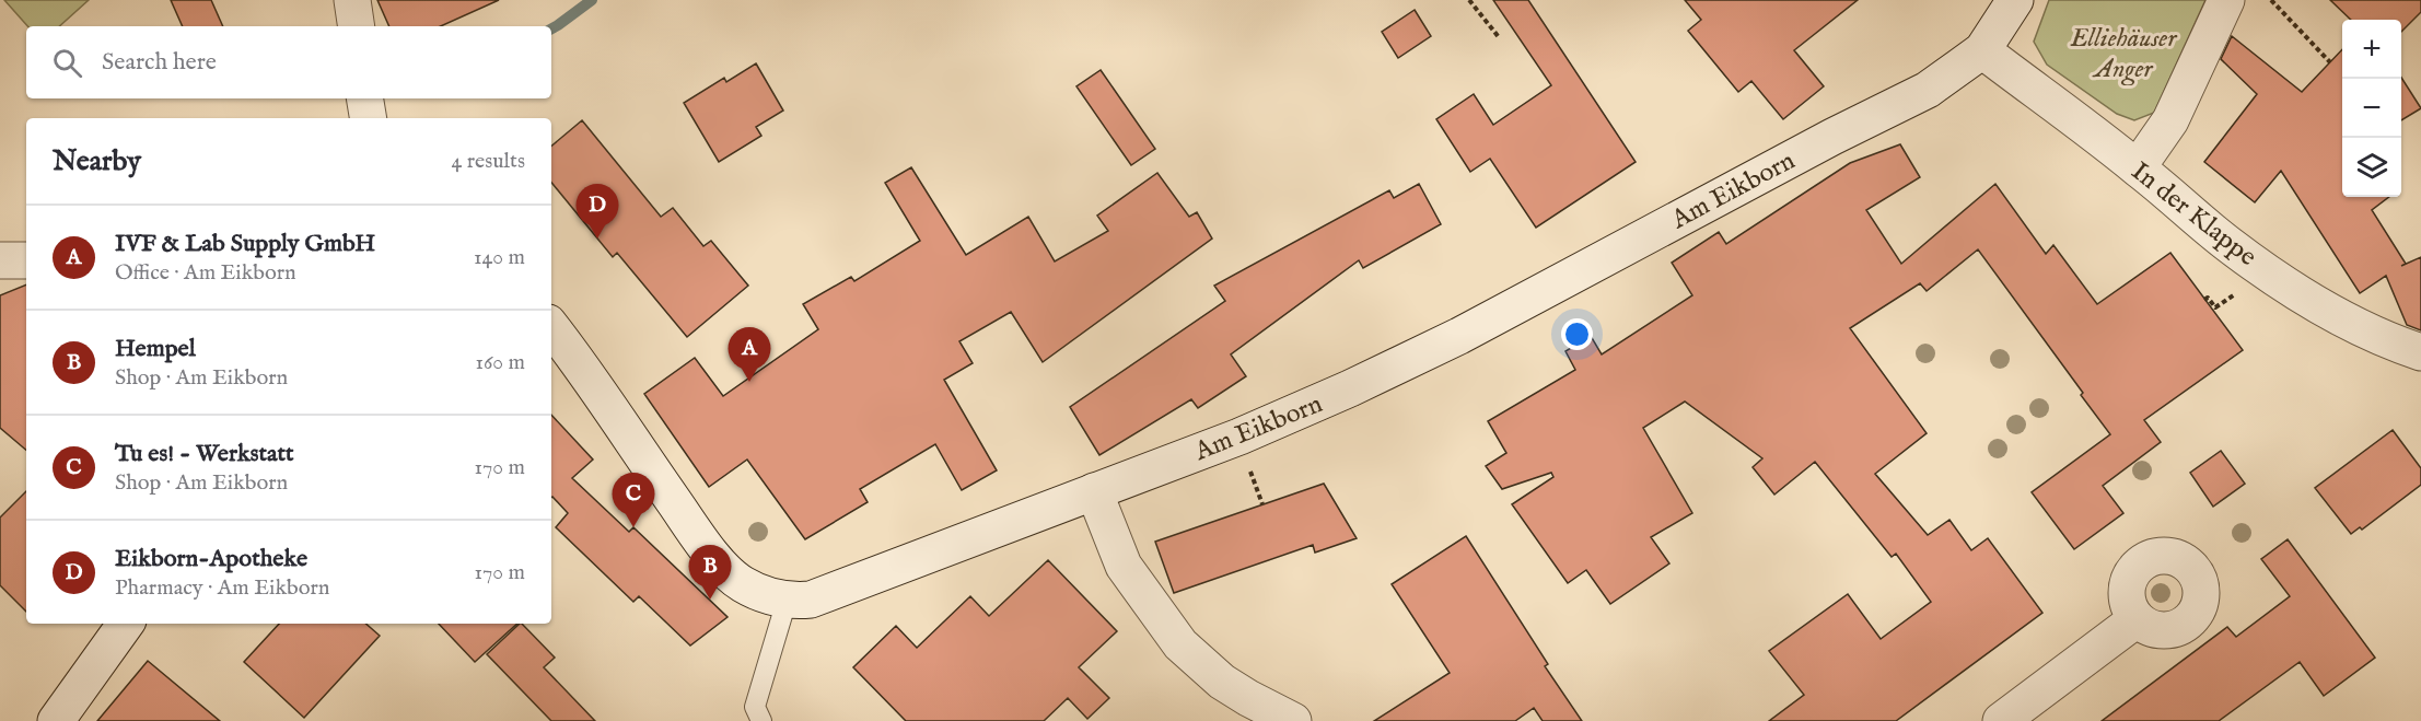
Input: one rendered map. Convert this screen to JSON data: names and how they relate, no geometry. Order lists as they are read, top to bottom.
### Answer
{
  "streets": {
    "street": ["Am Eikborn", "In der Klappe"]
  },
  "crossings": [
    ["Am Eikborn", "In der Klappe"]
  ],
  "parks": ["Elliehäuser Anger"],
  "page": {
    "map_buttons": ["+", "−"],
    "search": "Search here",
    "heading": ["Nearby", "4 results"],
    "pins": [
      "D",
      "A",
      "C",
      "B"
    ],
    "list": [
      {
        "mark": "A",
        "name": "IVF & Lab Supply GmbH",
        "note": "Office · Am Eikborn",
        "value": "140 m"
      },
      {
        "mark": "B",
        "name": "Hempel",
        "note": "Shop · Am Eikborn",
        "value": "160 m"
      },
      {
        "mark": "C",
        "name": "Tu es! - Werkstatt",
        "note": "Shop · Am Eikborn",
        "value": "170 m"
      },
      {
        "mark": "D",
        "name": "Eikborn-Apotheke",
        "note": "Pharmacy · Am Eikborn",
        "value": "170 m"
      }
    ]
  }
}
